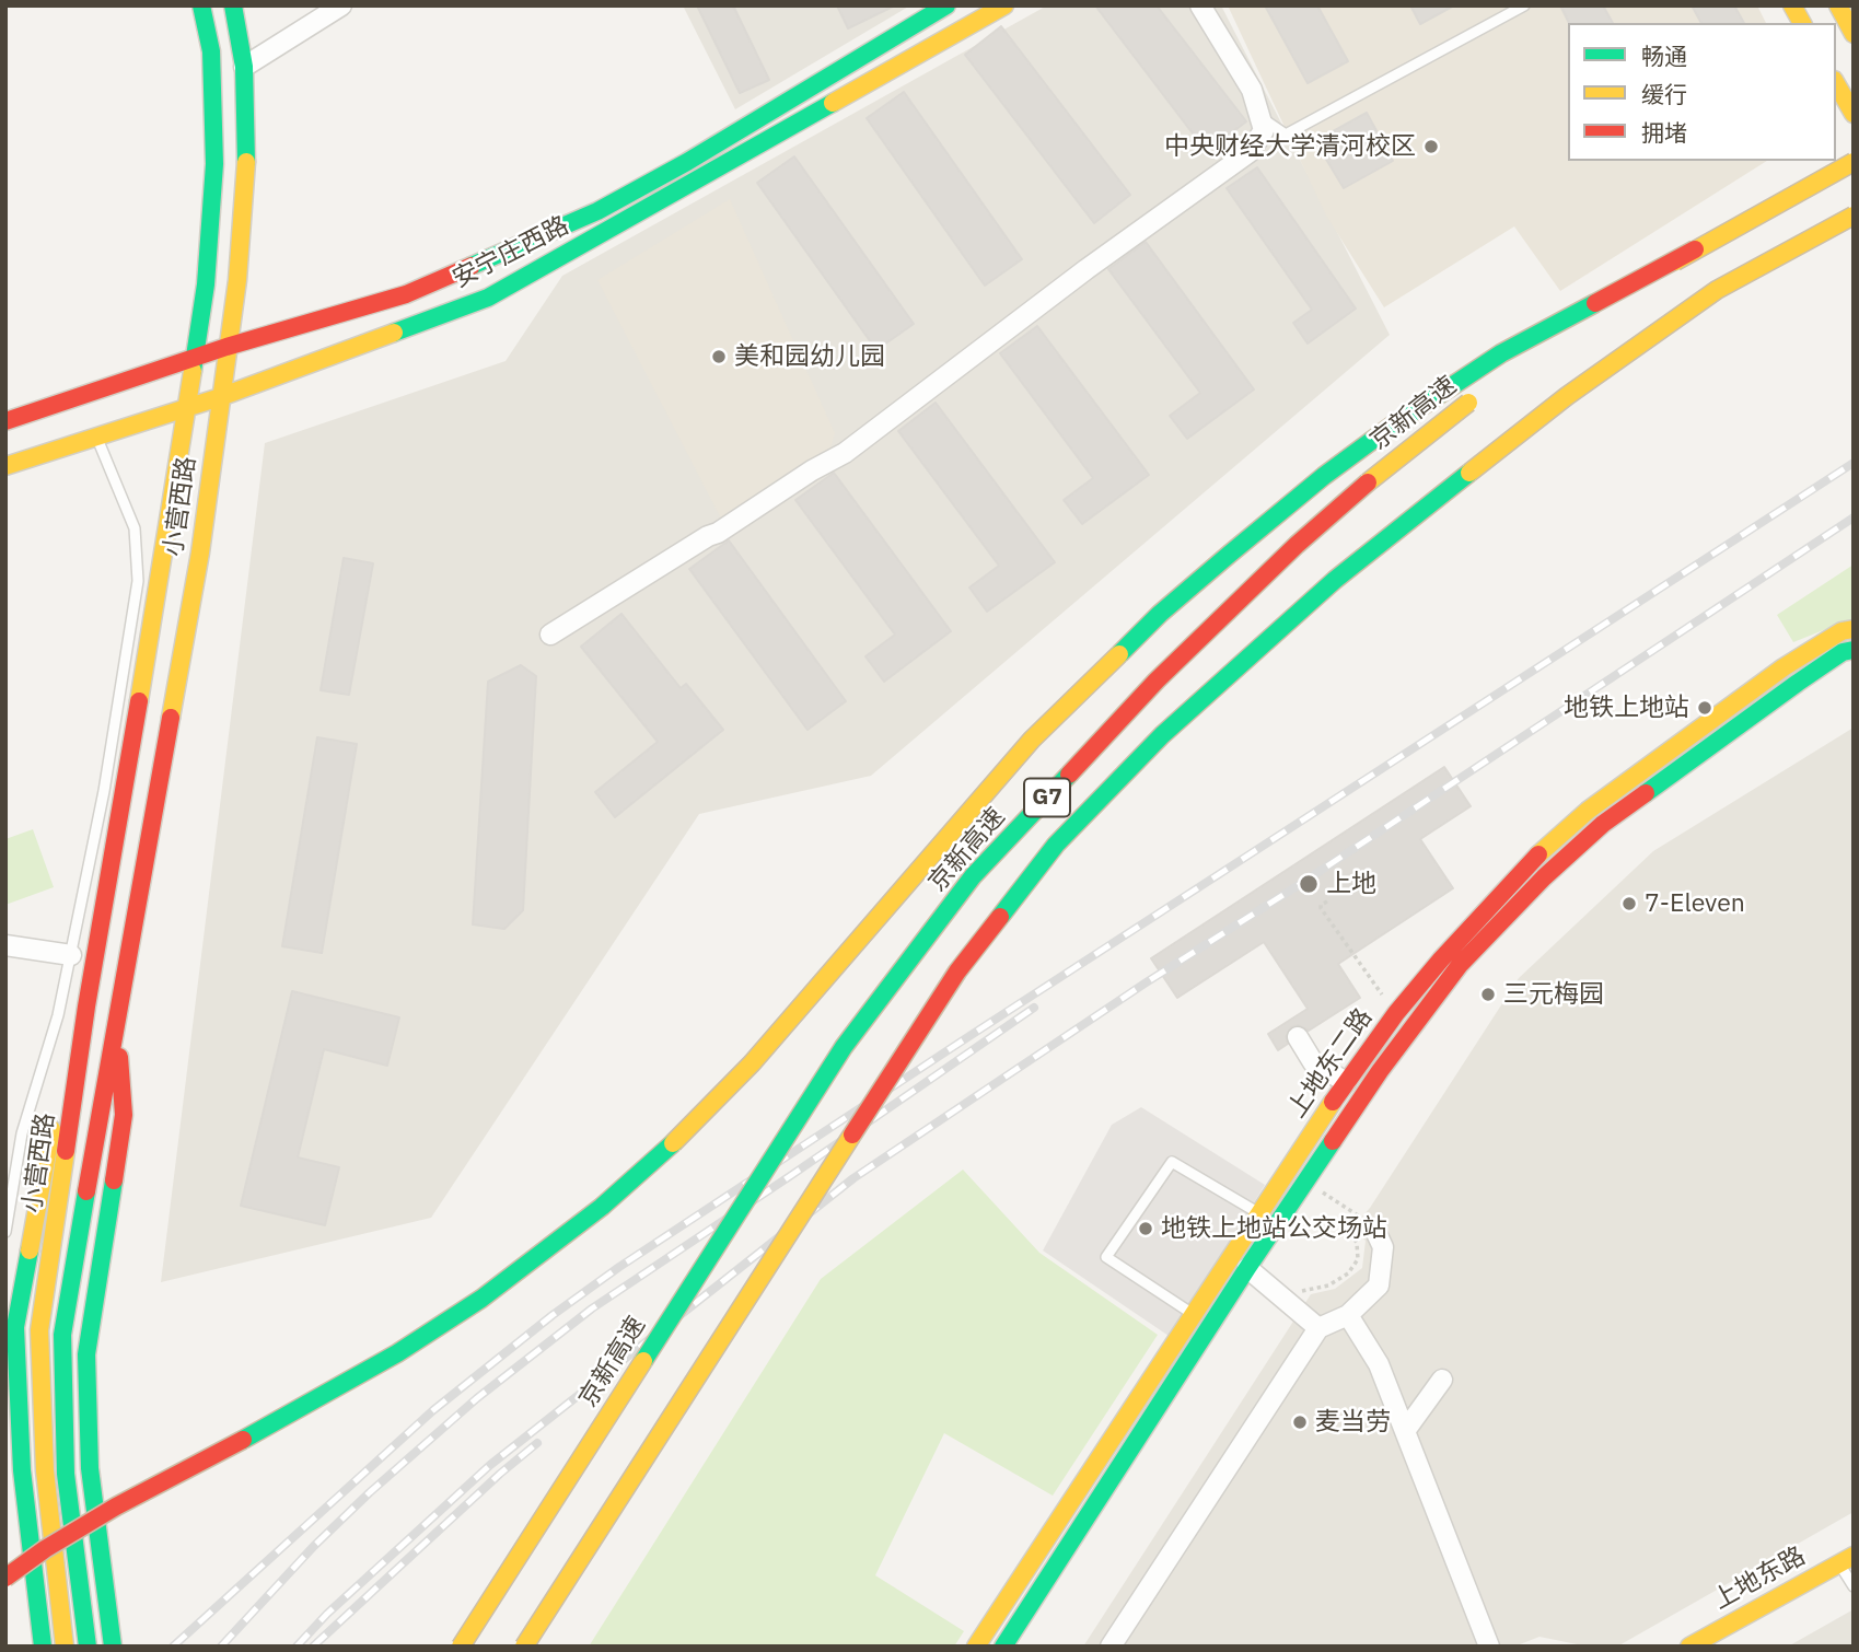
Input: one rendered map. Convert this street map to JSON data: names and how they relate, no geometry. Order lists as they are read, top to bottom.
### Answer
{
  "streets": {
    "main road": [
      "安宁庄西路",
      "京新高速",
      "小营西路",
      "G7",
      "上地东二路",
      "上地东路"
    ]
  },
  "crossings": [
    ["安宁庄西路", "小营西路"]
  ],
  "places": [
    "中央财经大学清河校区",
    "美和园幼儿园",
    "地铁上地站",
    "上地",
    "7-Eleven",
    "三元梅园",
    "地铁上地站公交场站",
    "麦当劳"
  ],
  "legend": ["畅通", "缓行", "拥堵"]
}
